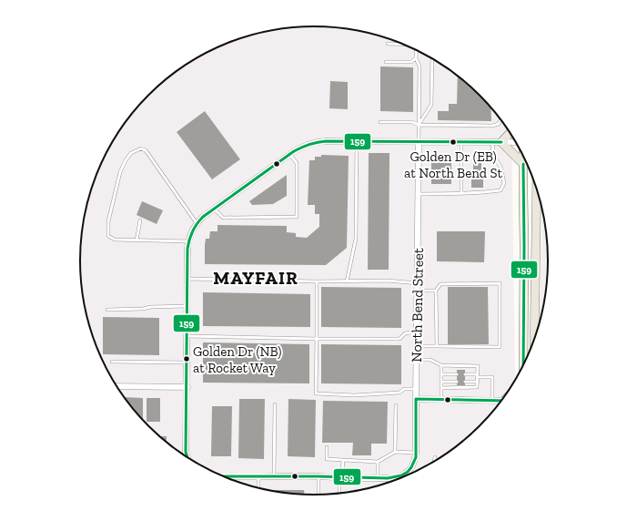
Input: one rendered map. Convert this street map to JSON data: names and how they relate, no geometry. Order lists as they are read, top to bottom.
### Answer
{
  "streets": {
    "street": ["North Bend Street"]
  },
  "districts": ["MAYFAIR"],
  "places": ["Golden Dr (EB) at North Bend St", "Golden Dr (NB) at Rocket Way"],
  "lines": ["transit line 159"]
}
